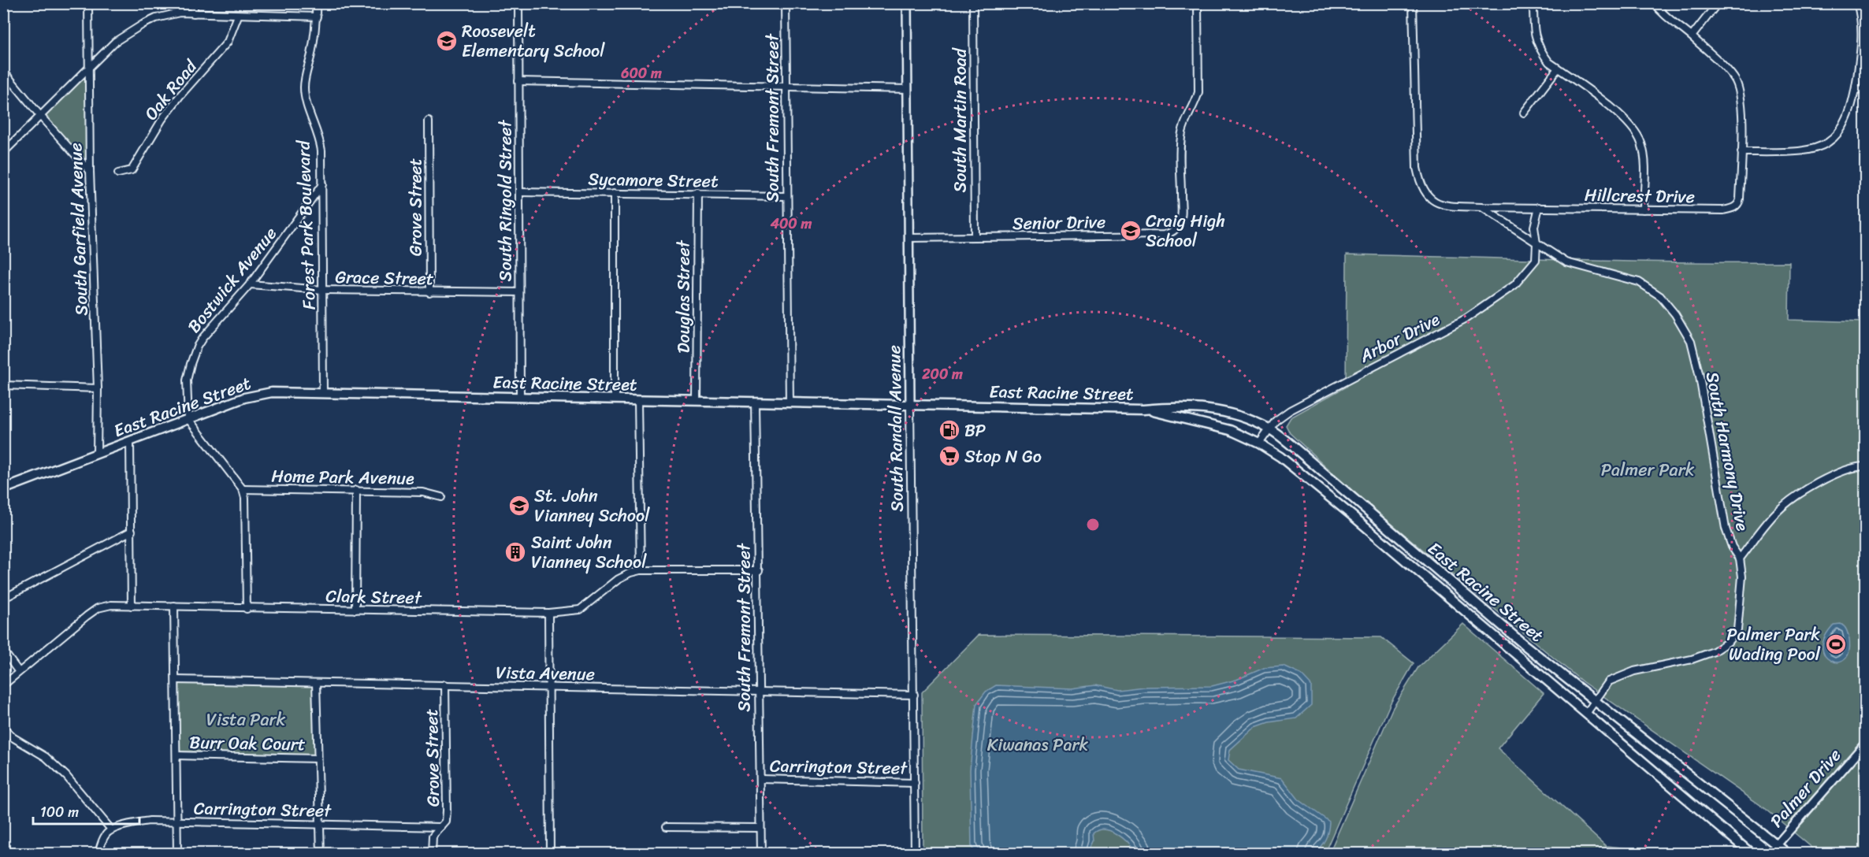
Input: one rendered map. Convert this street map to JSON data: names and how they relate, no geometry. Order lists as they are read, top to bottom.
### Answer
{
  "streets": {
    "main road": ["East Racine Street"],
    "street": [
      "Oak Road",
      "South Fremont Street",
      "South Martin Road",
      "Sycamore Street",
      "Hillcrest Drive",
      "South Ringold Street",
      "Grove Street",
      "Senior Drive",
      "Forest Park Boulevard",
      "South Garfield Avenue",
      "Grace Street",
      "Bostwick Avenue",
      "Douglas Street",
      "Arbor Drive",
      "South Randall Avenue",
      "South Harmony Drive",
      "Home Park Avenue",
      "Clark Street",
      "Vista Avenue",
      "Burr Oak Court",
      "Carrington Street",
      "Palmer Drive"
    ]
  },
  "crossings": [
    ["South Fremont Street", "Sycamore Street"],
    ["South Fremont Street", "East Racine Street"],
    ["South Fremont Street", "Clark Street"],
    ["South Fremont Street", "Vista Avenue"],
    ["South Fremont Street", "Carrington Street"],
    ["South Martin Road", "Senior Drive"],
    ["Sycamore Street", "South Ringold Street"],
    ["Sycamore Street", "Douglas Street"],
    ["South Ringold Street", "Grace Street"],
    ["South Ringold Street", "East Racine Street"],
    ["Grove Street", "Grace Street"],
    ["Grove Street", "Vista Avenue"],
    ["Grove Street", "Carrington Street"],
    ["Senior Drive", "South Randall Avenue"],
    ["Forest Park Boulevard", "Grace Street"],
    ["Forest Park Boulevard", "Bostwick Avenue"],
    ["Forest Park Boulevard", "East Racine Street"],
    ["South Garfield Avenue", "East Racine Street"],
    ["Grace Street", "Bostwick Avenue"],
    ["Bostwick Avenue", "East Racine Street"],
    ["Douglas Street", "East Racine Street"],
    ["Arbor Drive", "East Racine Street"],
    ["Arbor Drive", "South Harmony Drive"],
    ["East Racine Street", "South Randall Avenue"],
    ["East Racine Street", "South Harmony Drive"],
    ["East Racine Street", "Palmer Drive"],
    ["South Randall Avenue", "Vista Avenue"],
    ["South Randall Avenue", "Carrington Street"]
  ],
  "parks": ["Palmer Park", "Vista Park", "Kiwanas Park"],
  "places": {
    "school or university": ["Roosevelt Elementary School", "Craig High School", "St. John Vianney School"],
    "fuel station": ["BP"],
    "supermarket": ["Stop N Go"],
    "building": ["Saint John Vianney School"],
    "sports": ["Palmer Park Wading Pool"]
  },
  "scale_bar": "100 m",
  "rings": ["600 m", "400 m", "200 m"]
}
